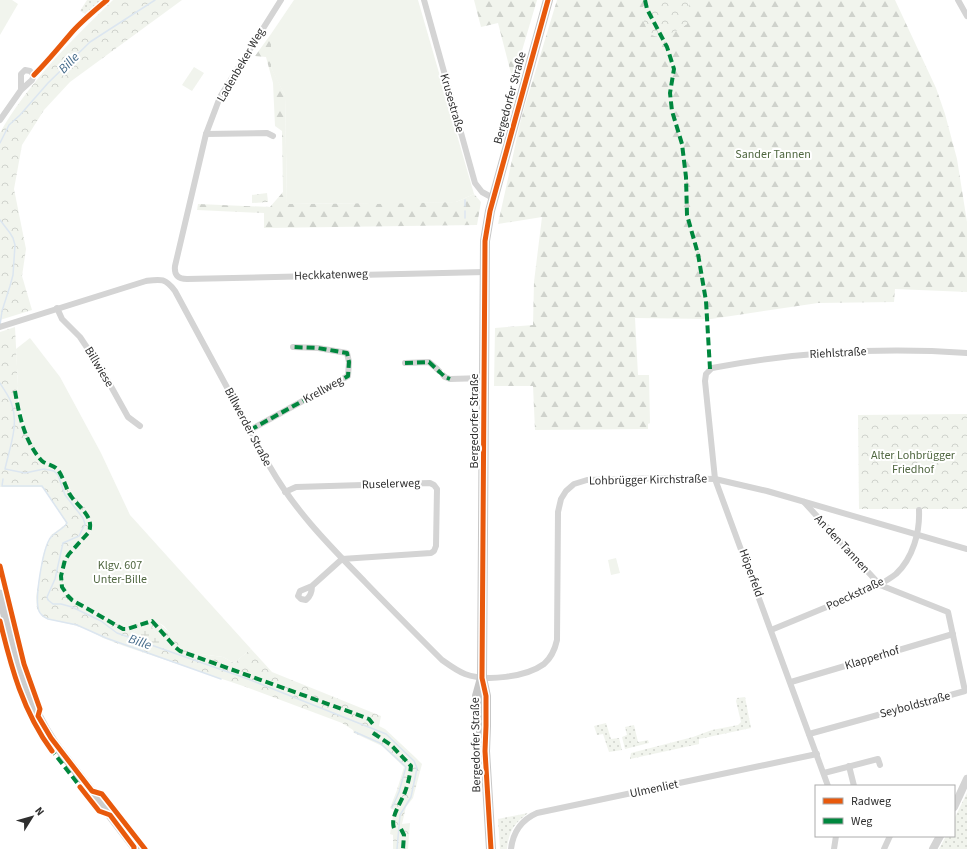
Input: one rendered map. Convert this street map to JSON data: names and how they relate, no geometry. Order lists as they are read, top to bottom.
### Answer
{
  "streets": {
    "main road": ["Bergedorfer Straße"],
    "street": [
      "Ladenbeker Weg",
      "Krusestraße",
      "Heckkatenweg",
      "Riehlstraße",
      "Billwiese",
      "Krellweg",
      "Billwerder Straße",
      "Lohbrügger Kirchstraße",
      "Ruselerweg",
      "An den Tannen",
      "Höperfeld",
      "Poeckstraße",
      "Klapperhof",
      "Seyboldstraße",
      "Ulmenliet"
    ]
  },
  "crossings": [
    ["Ladenbeker Weg", "Heckkatenweg"],
    ["Bergedorfer Straße", "Krusestraße"],
    ["Bergedorfer Straße", "Heckkatenweg"],
    ["Bergedorfer Straße", "Billwerder Straße"],
    ["Bergedorfer Straße", "Lohbrügger Kirchstraße"],
    ["Riehlstraße", "Höperfeld"],
    ["Billwiese", "Billwerder Straße"],
    ["Krellweg", "Billwerder Straße"],
    ["Billwerder Straße", "Lohbrügger Kirchstraße"],
    ["Billwerder Straße", "Ruselerweg"],
    ["Lohbrügger Kirchstraße", "An den Tannen"],
    ["Lohbrügger Kirchstraße", "Höperfeld"],
    ["Lohbrügger Kirchstraße", "Poeckstraße"],
    ["An den Tannen", "Poeckstraße"],
    ["An den Tannen", "Seyboldstraße"],
    ["Höperfeld", "Poeckstraße"],
    ["Höperfeld", "Klapperhof"],
    ["Höperfeld", "Seyboldstraße"],
    ["Höperfeld", "Ulmenliet"],
    ["Klapperhof", "Seyboldstraße"]
  ],
  "water": ["Bille"],
  "parks": ["Sander Tannen", "Alter Lohbrügger Friedhof", "Klgv. 607 Unter-Bille"],
  "legend": ["Radweg", "Weg"],
  "north": "top right"
}
